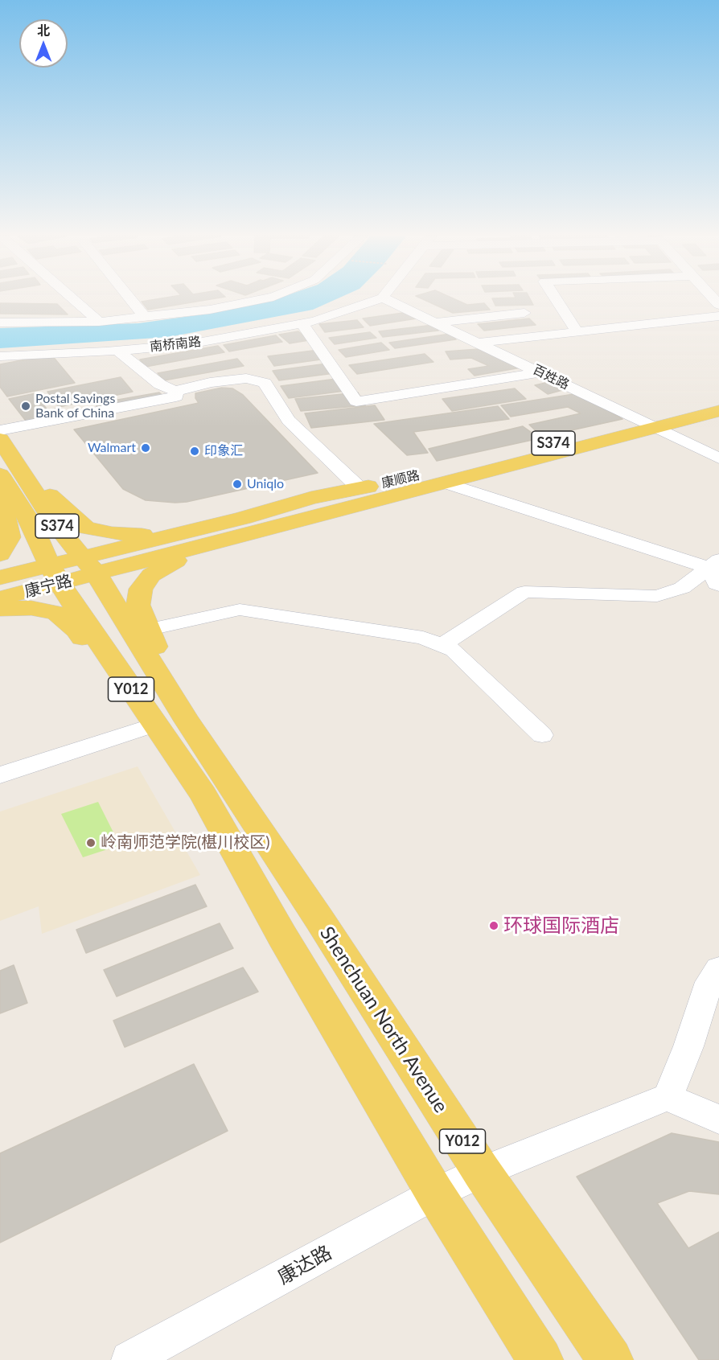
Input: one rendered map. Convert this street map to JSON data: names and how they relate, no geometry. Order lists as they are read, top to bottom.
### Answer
{
  "streets": {
    "main road": [
      "S374",
      "康顺路",
      "康宁路",
      "Y012",
      "Shenchuan North Avenue"
    ],
    "street": ["南桥南路", "百姓路", "康达路"]
  },
  "crossings": [
    ["百姓路", "康顺路"],
    ["S374", "康顺路"],
    ["S374", "康宁路"],
    ["S374", "Y012"],
    ["康顺路", "康宁路"],
    ["康宁路", "Y012"],
    ["Y012", "康达路"],
    ["Shenchuan North Avenue", "康达路"]
  ],
  "places": [
    "Postal Savings Bank of China",
    "Walmart",
    "印象汇",
    "Uniqlo",
    "岭南师范学院(椹川校区)",
    "环球国际酒店"
  ],
  "north": "top"
}
